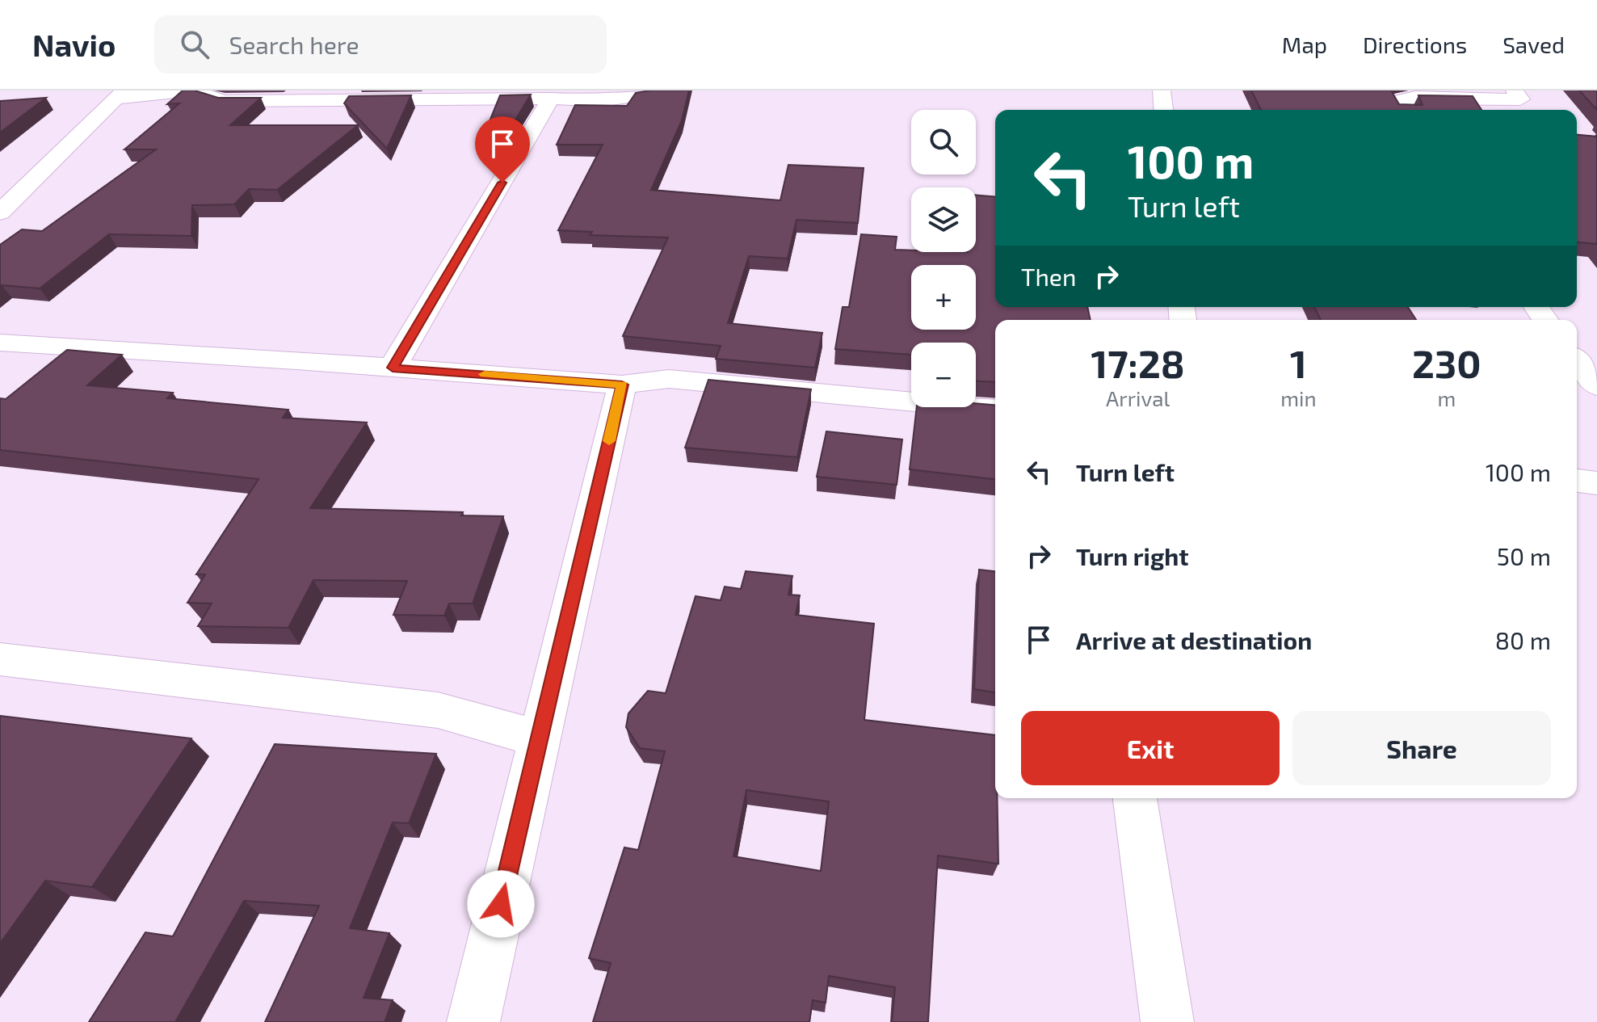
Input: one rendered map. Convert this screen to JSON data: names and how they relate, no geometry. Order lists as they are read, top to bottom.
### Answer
{
  "page": {
    "header": "Navio",
    "search": "Search here",
    "nav": ["Map", "Directions", "Saved"],
    "map_buttons": ["+", "−"],
    "turn": ["100 m", "Turn left"],
    "then": "Then",
    "eta": [
      "17:28",
      "Arrival",
      "1",
      "min",
      "230",
      "m"
    ],
    "list": [
      {
        "name": "Turn left",
        "value": "100 m"
      },
      {
        "name": "Turn right",
        "value": "50 m"
      },
      {
        "name": "Arrive at destination",
        "value": "80 m"
      }
    ],
    "buttons": ["Exit", "Share"]
  }
}
